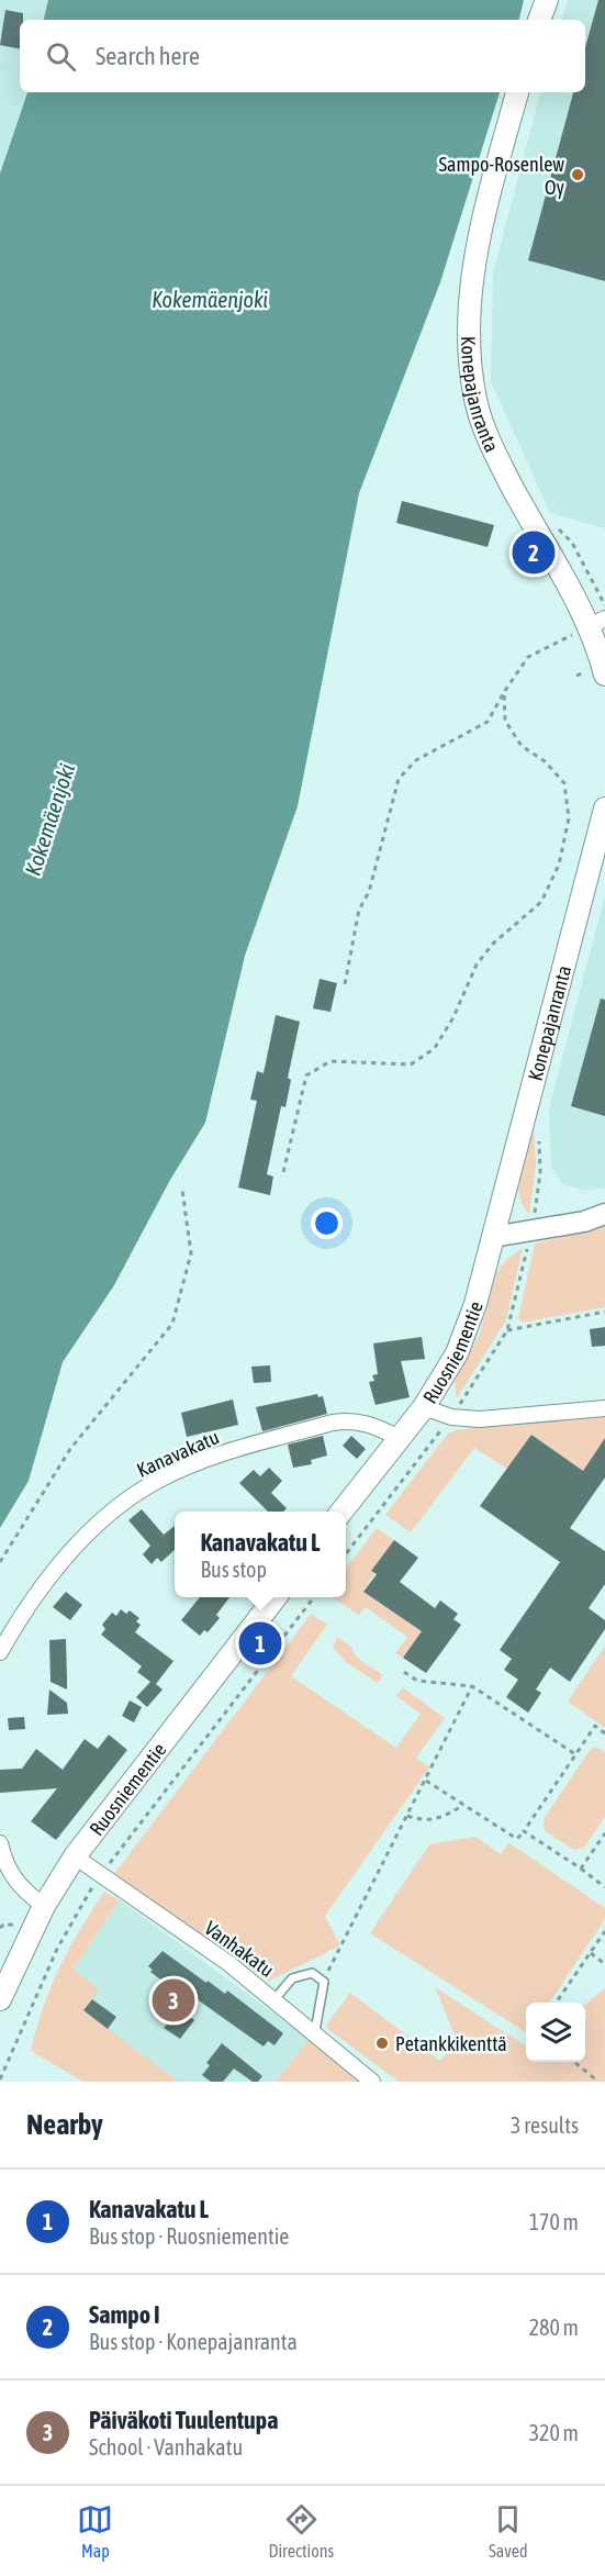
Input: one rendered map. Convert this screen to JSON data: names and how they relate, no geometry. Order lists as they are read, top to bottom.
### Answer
{
  "streets": {
    "main road": ["Konepajanranta", "Ruosniementie"],
    "street": ["Kanavakatu", "Vanhakatu"]
  },
  "crossings": [
    ["Konepajanranta", "Ruosniementie"],
    ["Ruosniementie", "Kanavakatu"],
    ["Ruosniementie", "Vanhakatu"]
  ],
  "water": ["Kokemäenjoki"],
  "places": ["Sampo-Rosenlew Oy", "Petankkikenttä"],
  "page": {
    "search": "Search here",
    "pins": ["2", "1", "3"],
    "popup": ["Kanavakatu L", "Bus stop"],
    "heading": ["Nearby", "3 results"],
    "list": [
      {
        "mark": "1",
        "name": "Kanavakatu L",
        "note": "Bus stop · Ruosniementie",
        "value": "170 m"
      },
      {
        "mark": "2",
        "name": "Sampo I",
        "note": "Bus stop · Konepajanranta",
        "value": "280 m"
      },
      {
        "mark": "3",
        "name": "Päiväkoti Tuulentupa",
        "note": "School · Vanhakatu",
        "value": "320 m"
      }
    ],
    "nav": ["Map", "Directions", "Saved"]
  }
}
